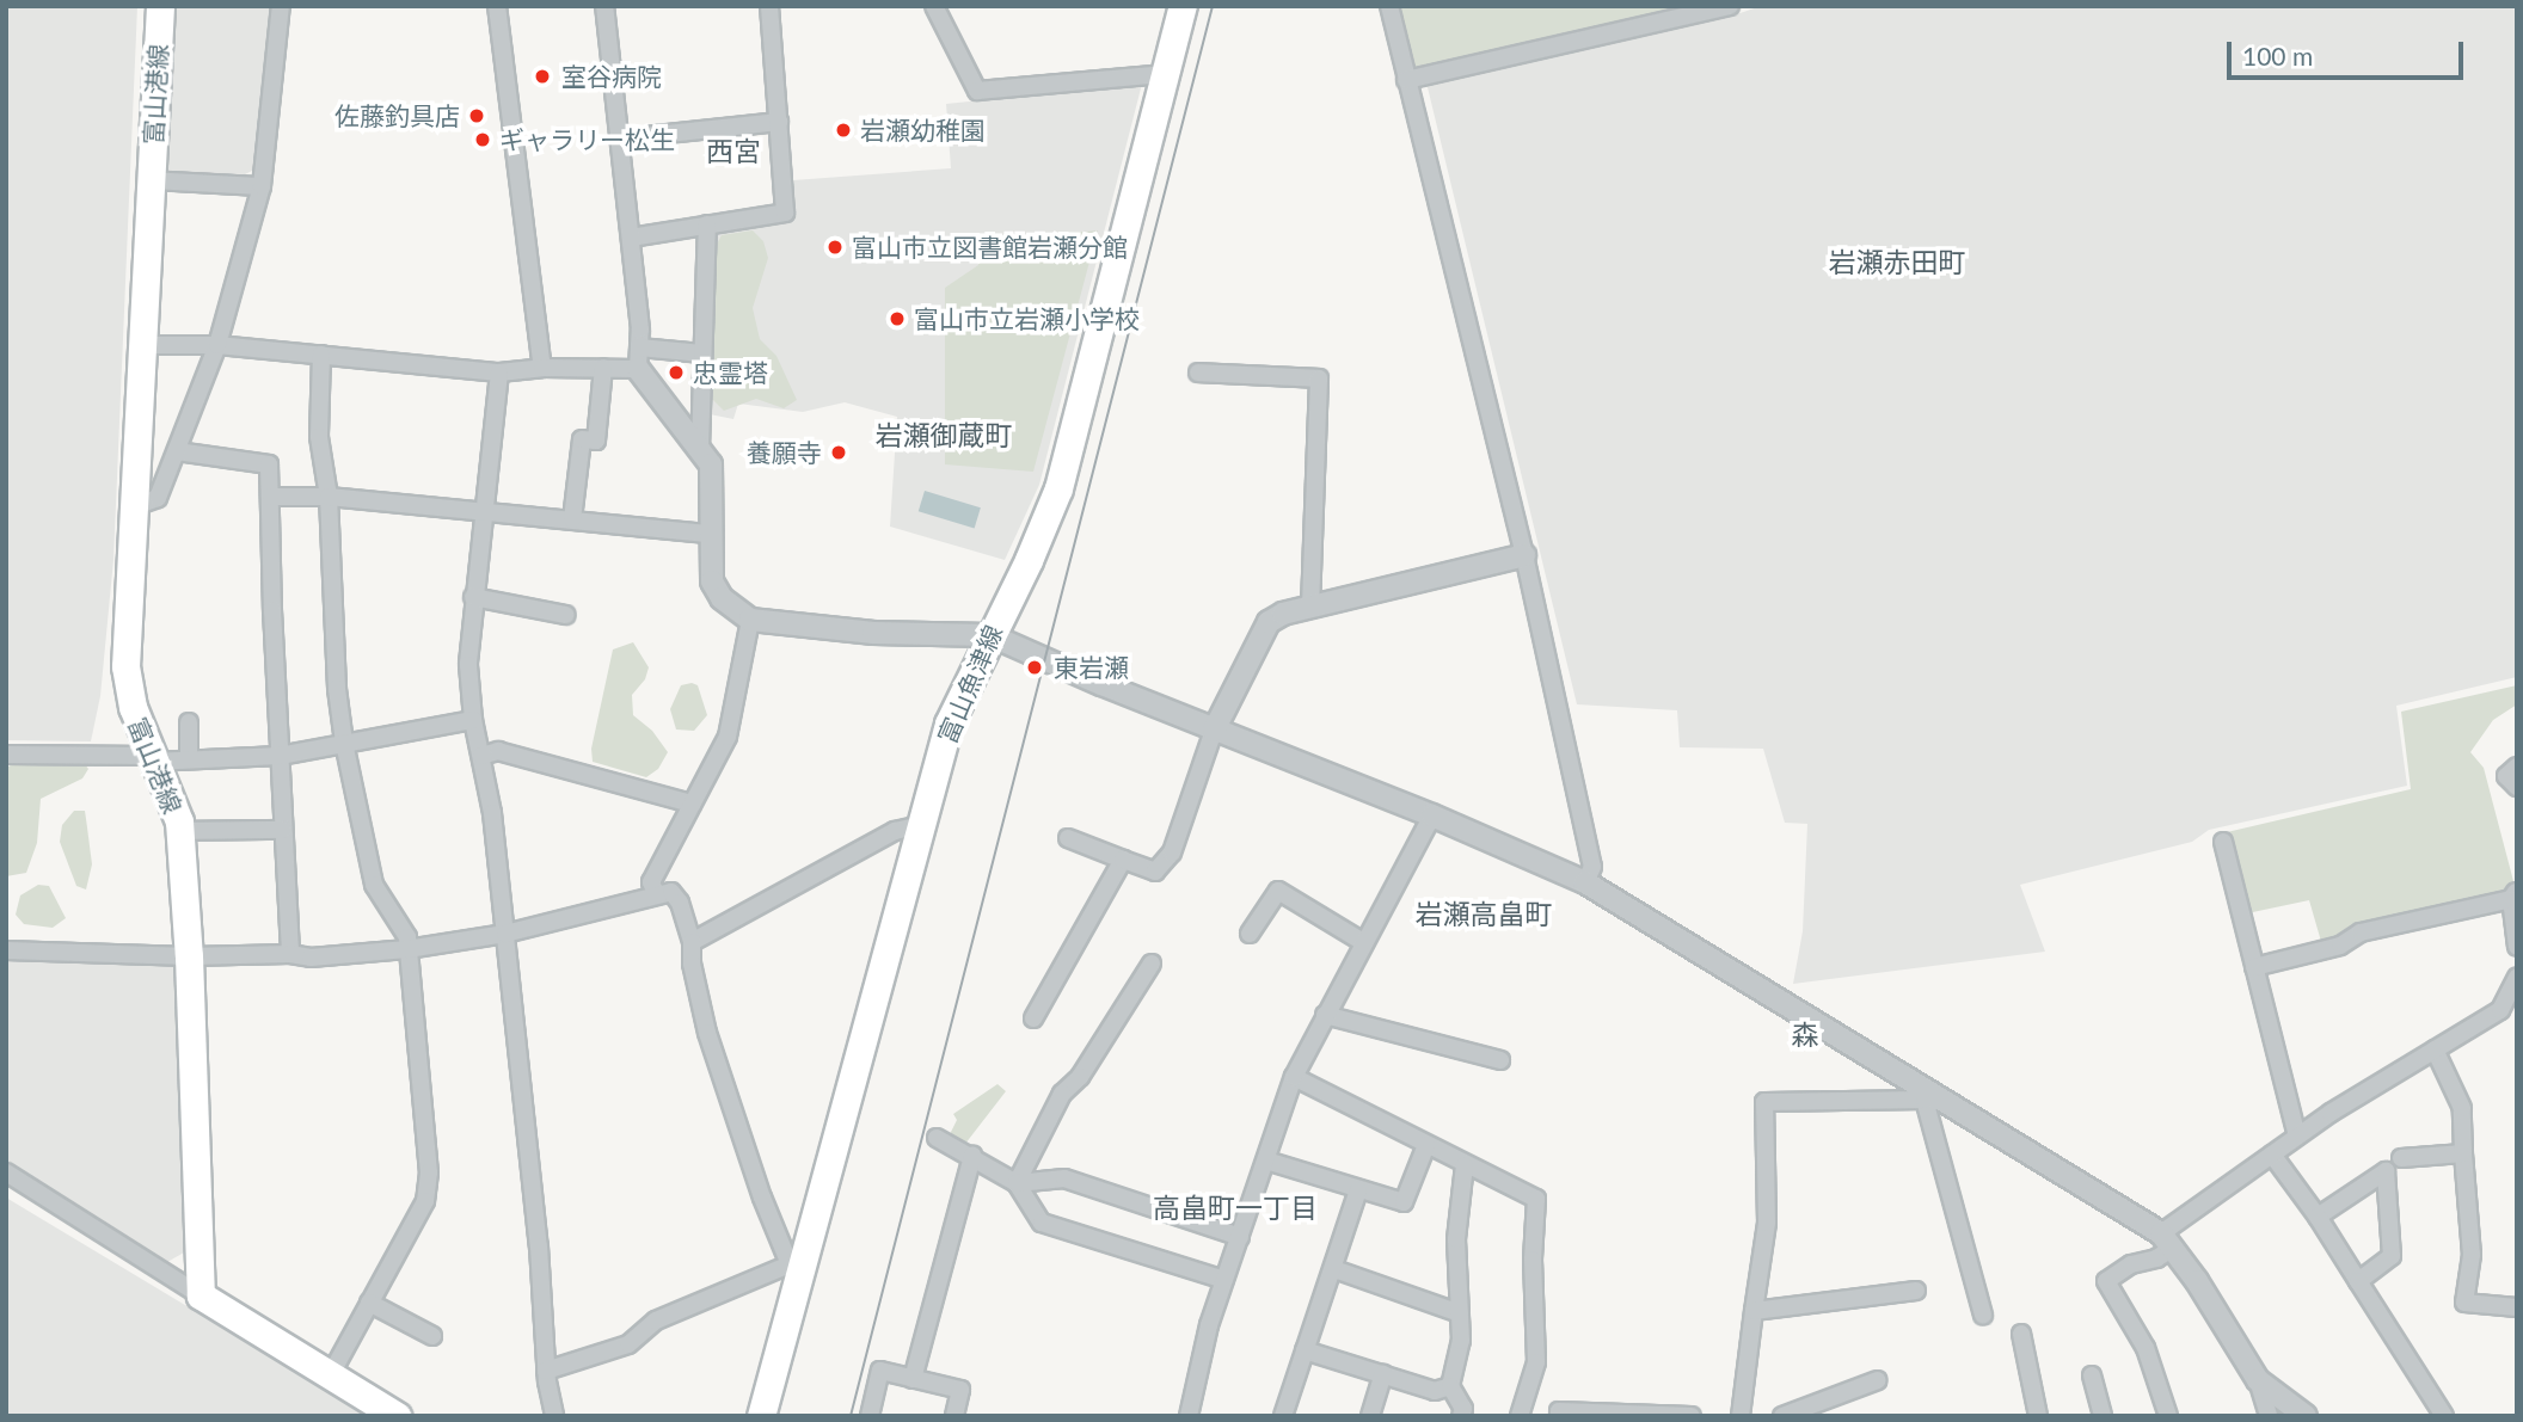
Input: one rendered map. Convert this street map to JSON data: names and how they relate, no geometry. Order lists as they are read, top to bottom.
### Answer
{
  "streets": {
    "main road": ["富山港線", "富山魚津線"]
  },
  "districts": [
    "西宮",
    "岩瀬赤田町",
    "岩瀬御蔵町",
    "岩瀬高畠町",
    "森",
    "高畠町一丁目"
  ],
  "places": [
    "室谷病院",
    "佐藤釣具店",
    "岩瀬幼稚園",
    "ギャラリー松生",
    "富山市立図書館岩瀬分館",
    "富山市立岩瀬小学校",
    "忠霊塔",
    "養願寺",
    "東岩瀬"
  ],
  "scale_bar": "100 m"
}
